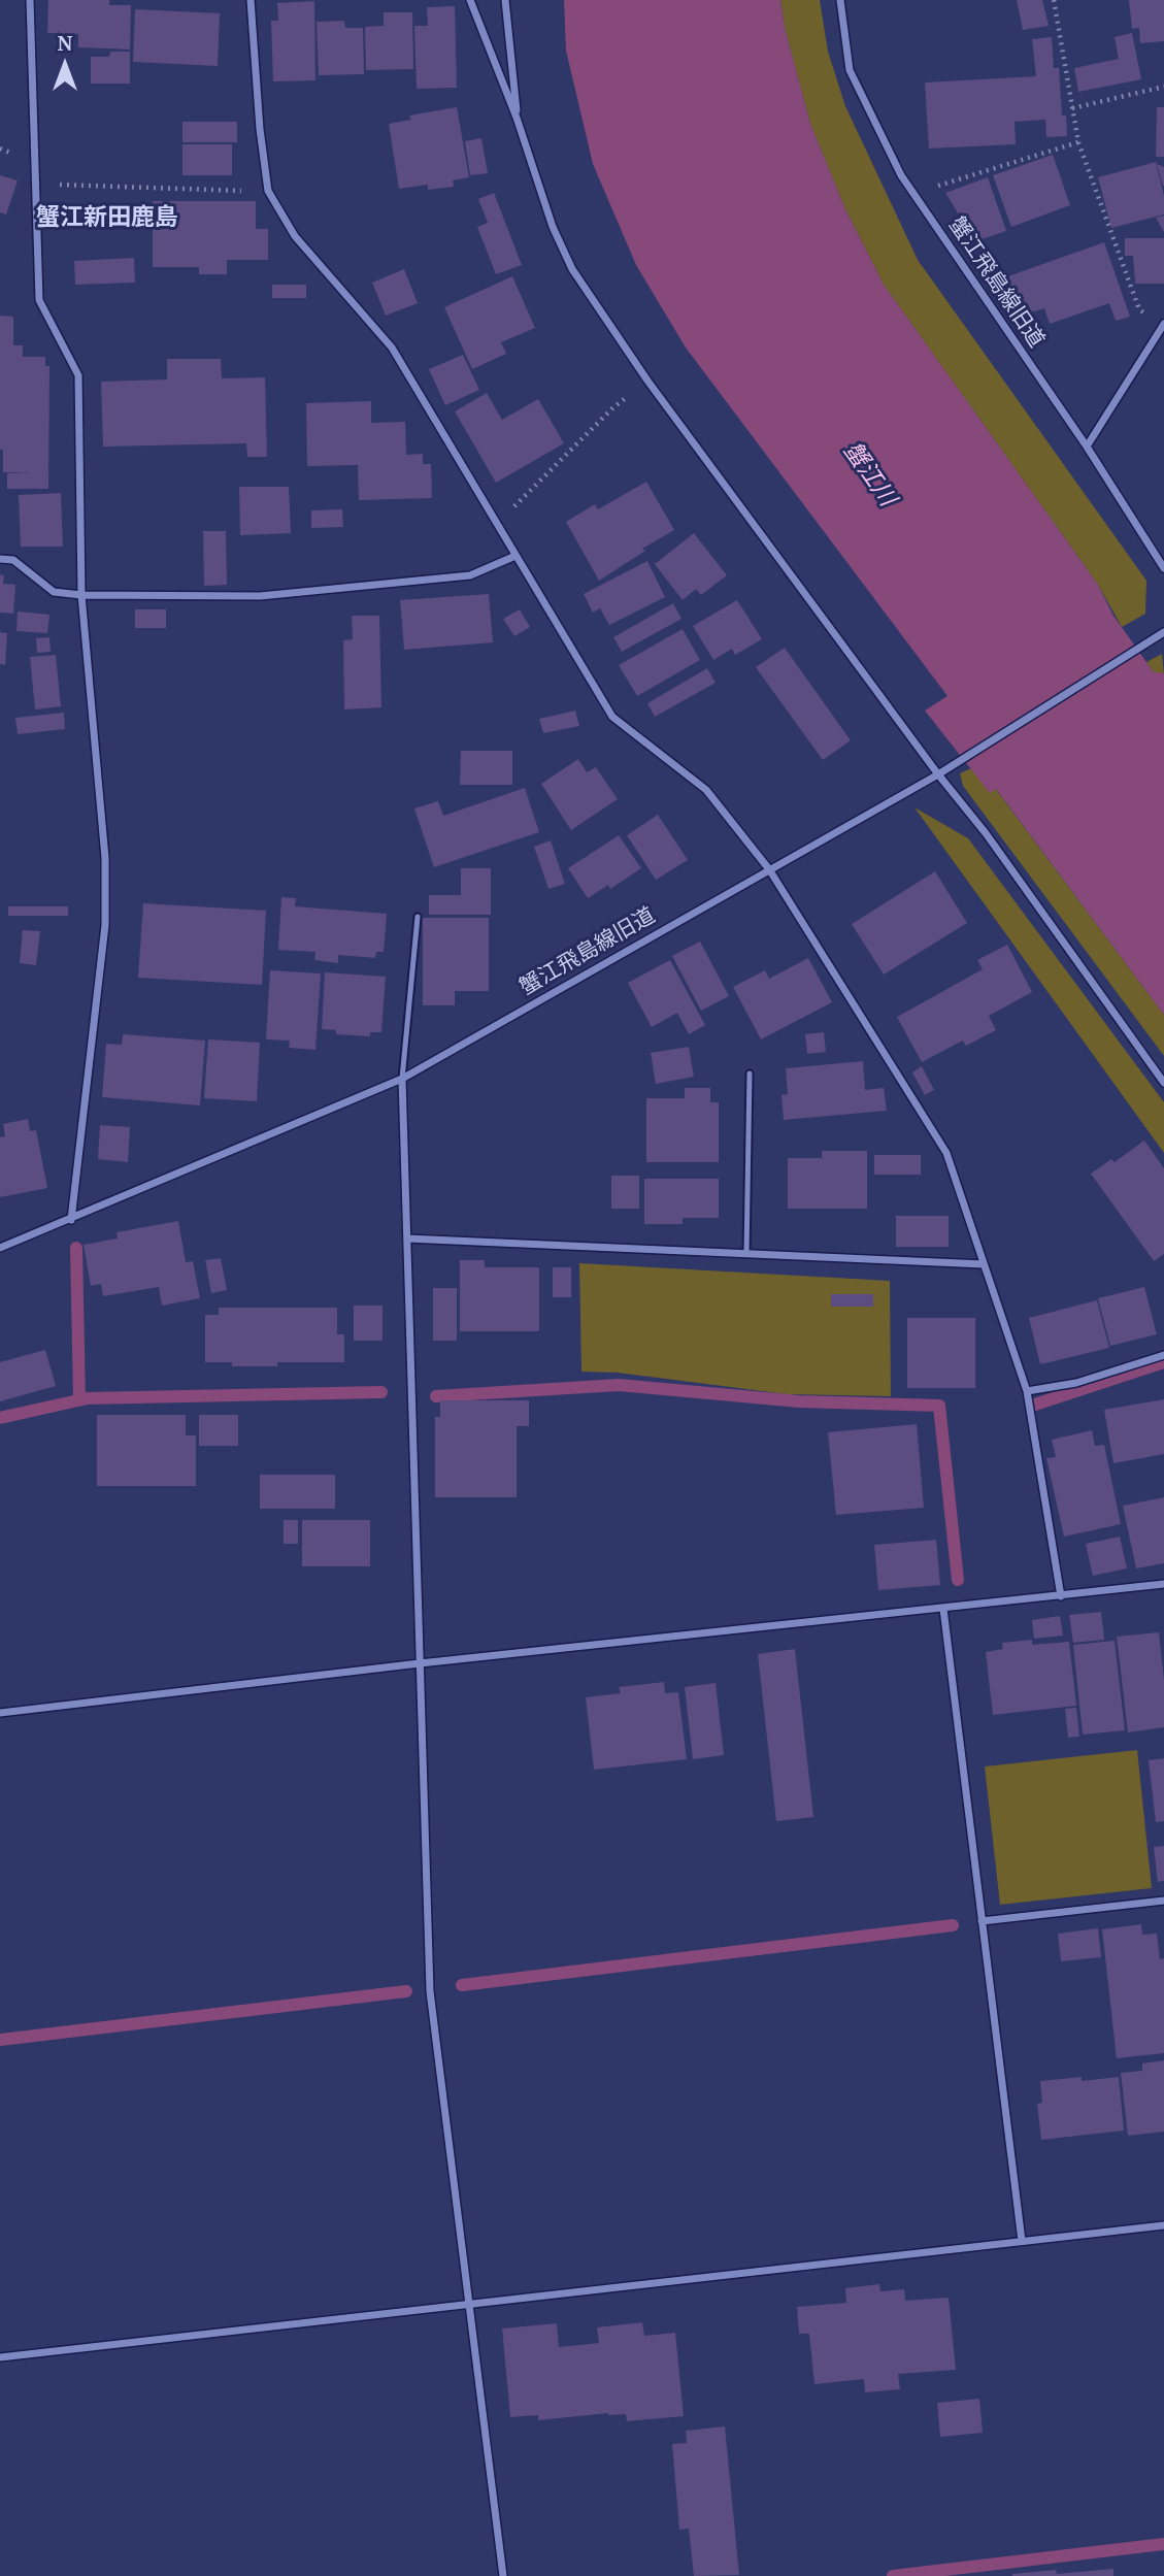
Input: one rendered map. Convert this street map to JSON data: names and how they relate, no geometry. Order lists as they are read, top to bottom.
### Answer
{
  "streets": {
    "street": ["蟹江飛島線旧道"]
  },
  "districts": ["蟹江新田鹿島"],
  "water": ["蟹江川"],
  "north": "top"
}
